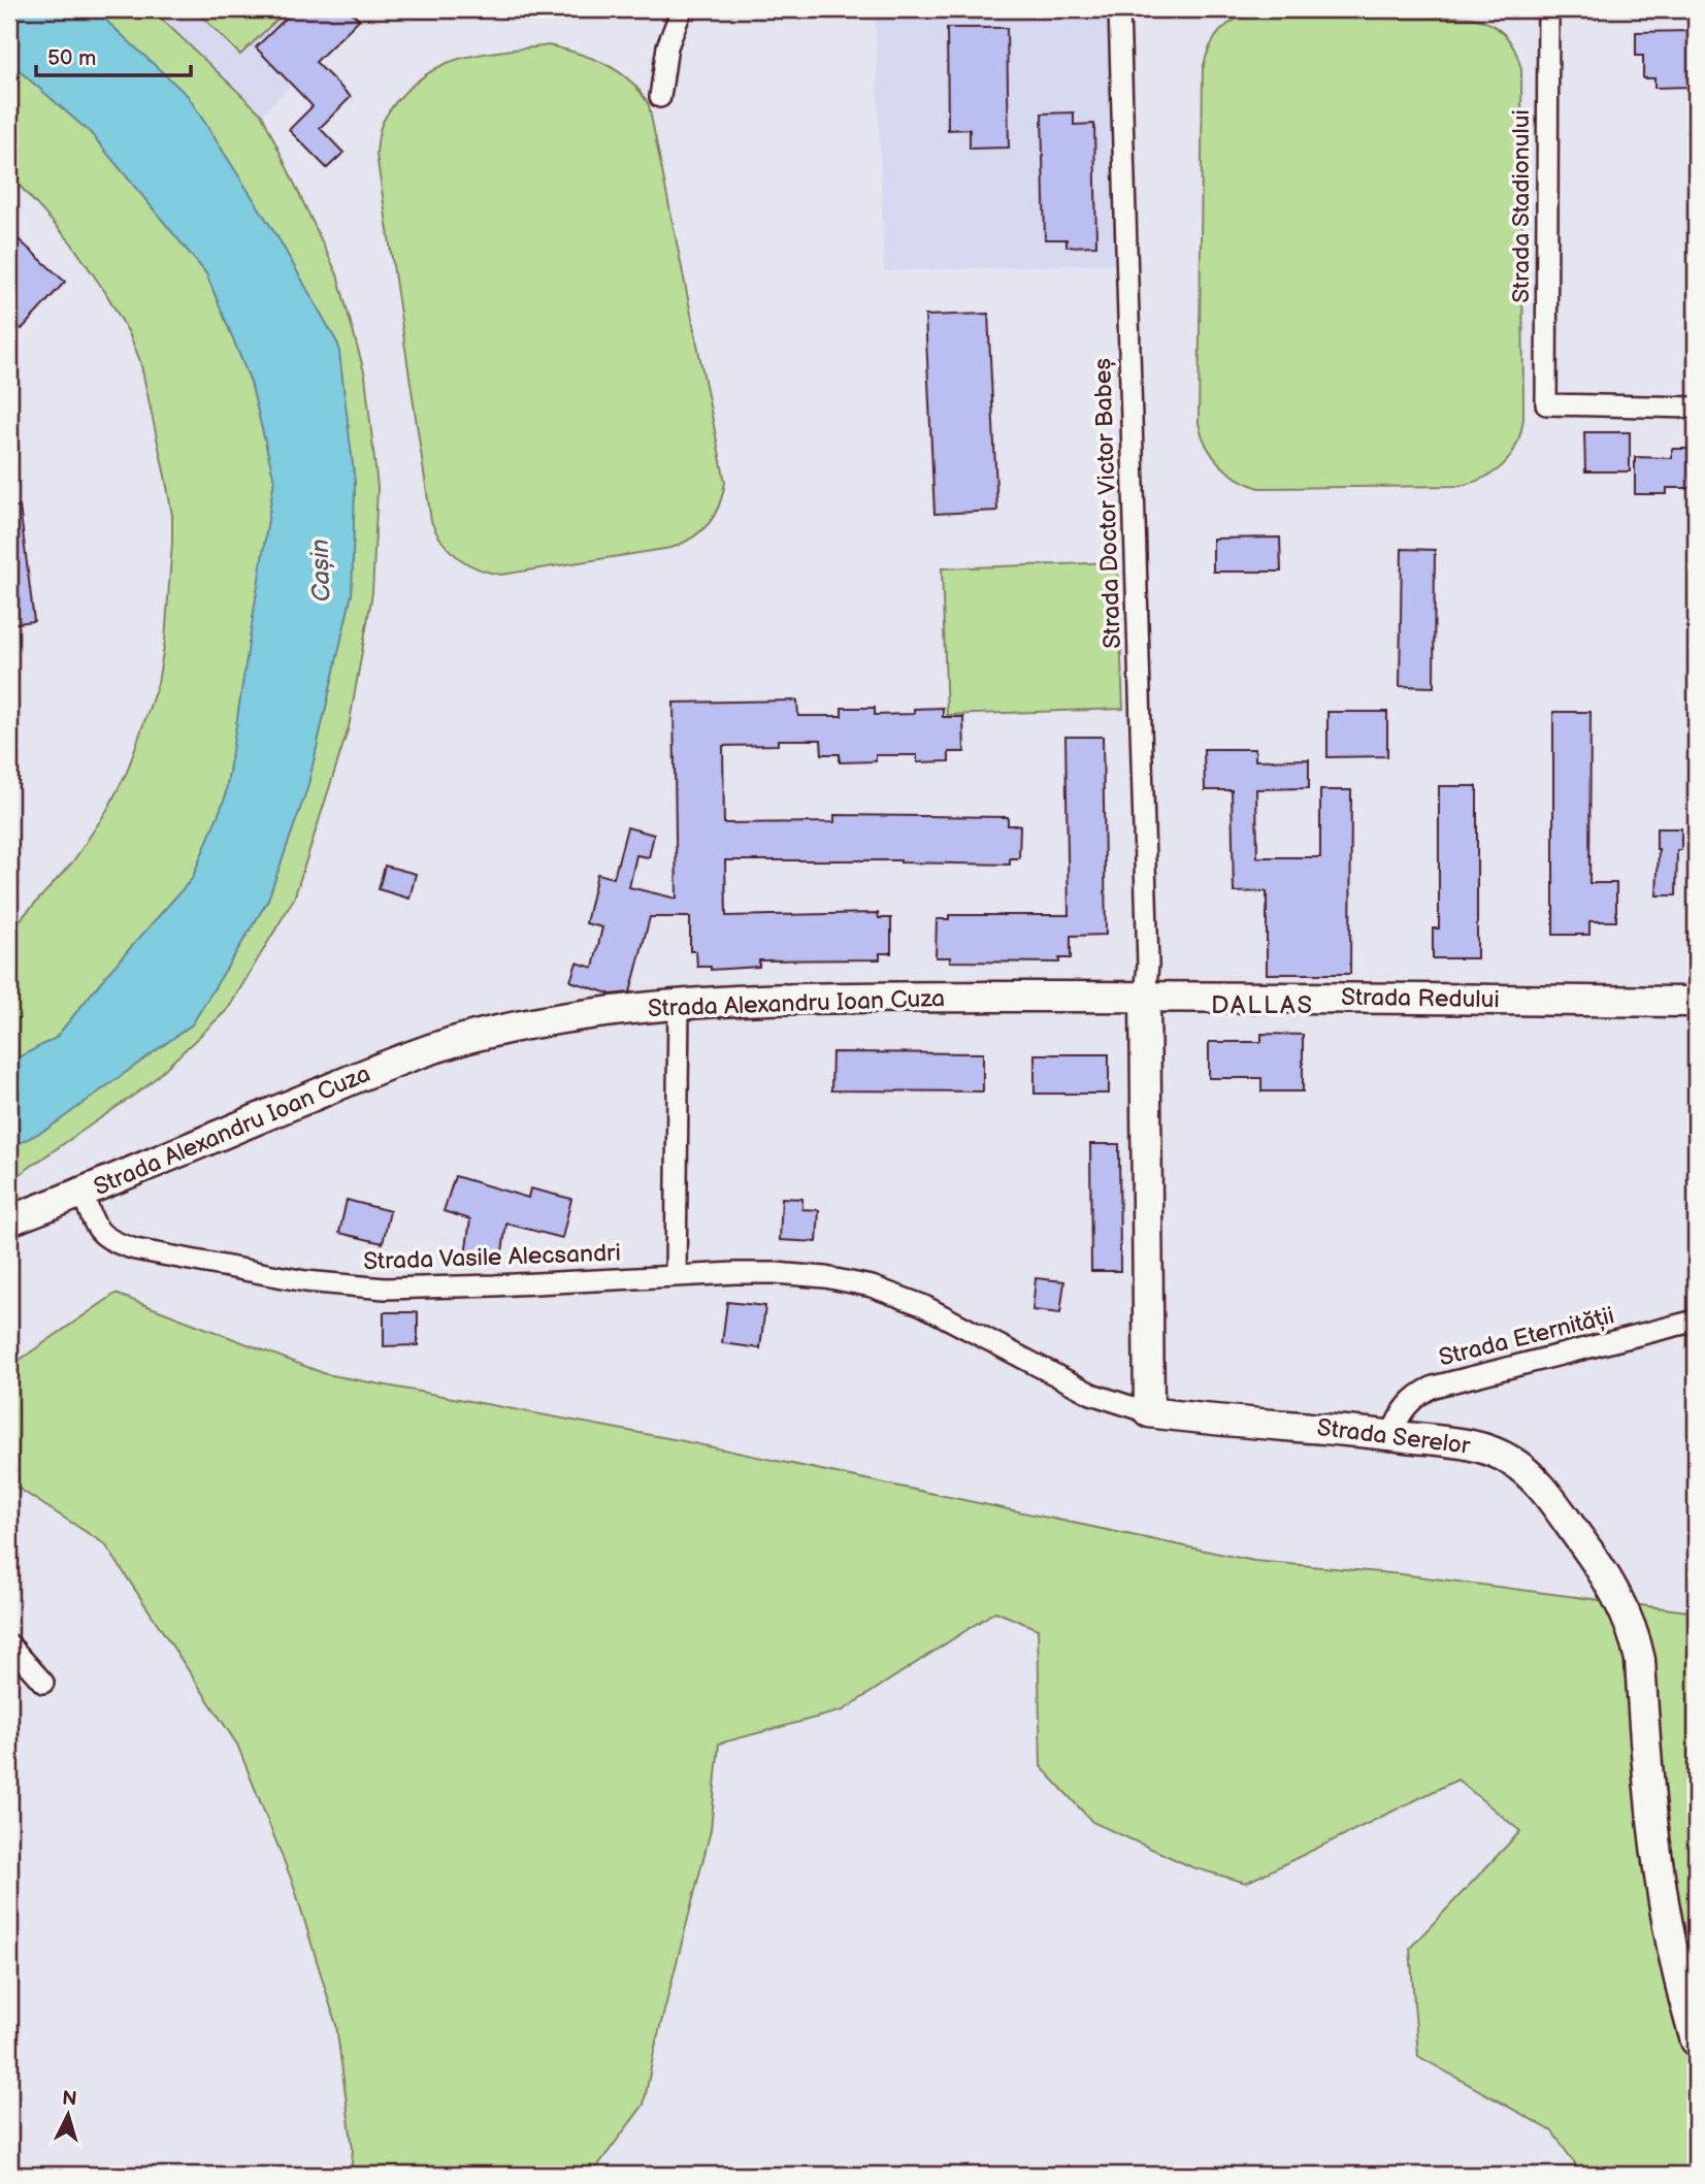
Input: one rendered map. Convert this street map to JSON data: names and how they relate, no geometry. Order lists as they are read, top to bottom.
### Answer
{
  "streets": {
    "main road": ["Strada Redului", "Strada Alexandru Ioan Cuza", "Strada Serelor"],
    "street": [
      "Strada Stadionului",
      "Strada Doctor Victor Babeș",
      "Strada Vasile Alecsandri",
      "Strada Eternității"
    ]
  },
  "crossings": [
    ["Strada Doctor Victor Babeș", "Strada Redului"],
    ["Strada Doctor Victor Babeș", "Strada Alexandru Ioan Cuza"],
    ["Strada Redului", "Strada Alexandru Ioan Cuza"],
    ["Strada Alexandru Ioan Cuza", "Strada Vasile Alecsandri"],
    ["Strada Vasile Alecsandri", "Strada Serelor"],
    ["Strada Eternității", "Strada Serelor"]
  ],
  "districts": ["DALLAS"],
  "water": ["Cașin"],
  "scale_bar": "50 m",
  "north": "top"
}
